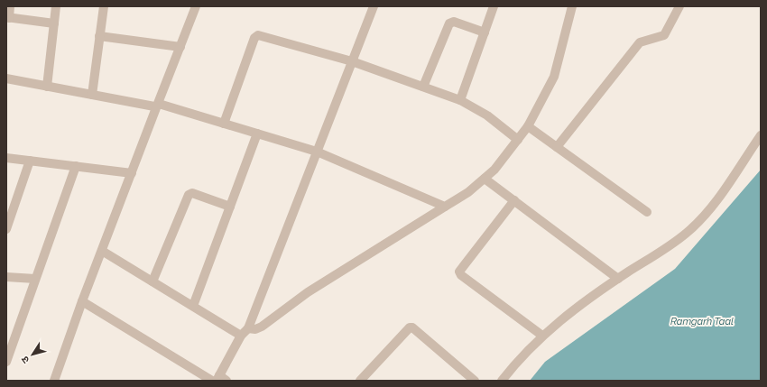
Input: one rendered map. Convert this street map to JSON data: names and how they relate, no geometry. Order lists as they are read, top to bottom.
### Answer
{
  "water": ["Ramgarh Taal"],
  "north": "bottom left"
}
